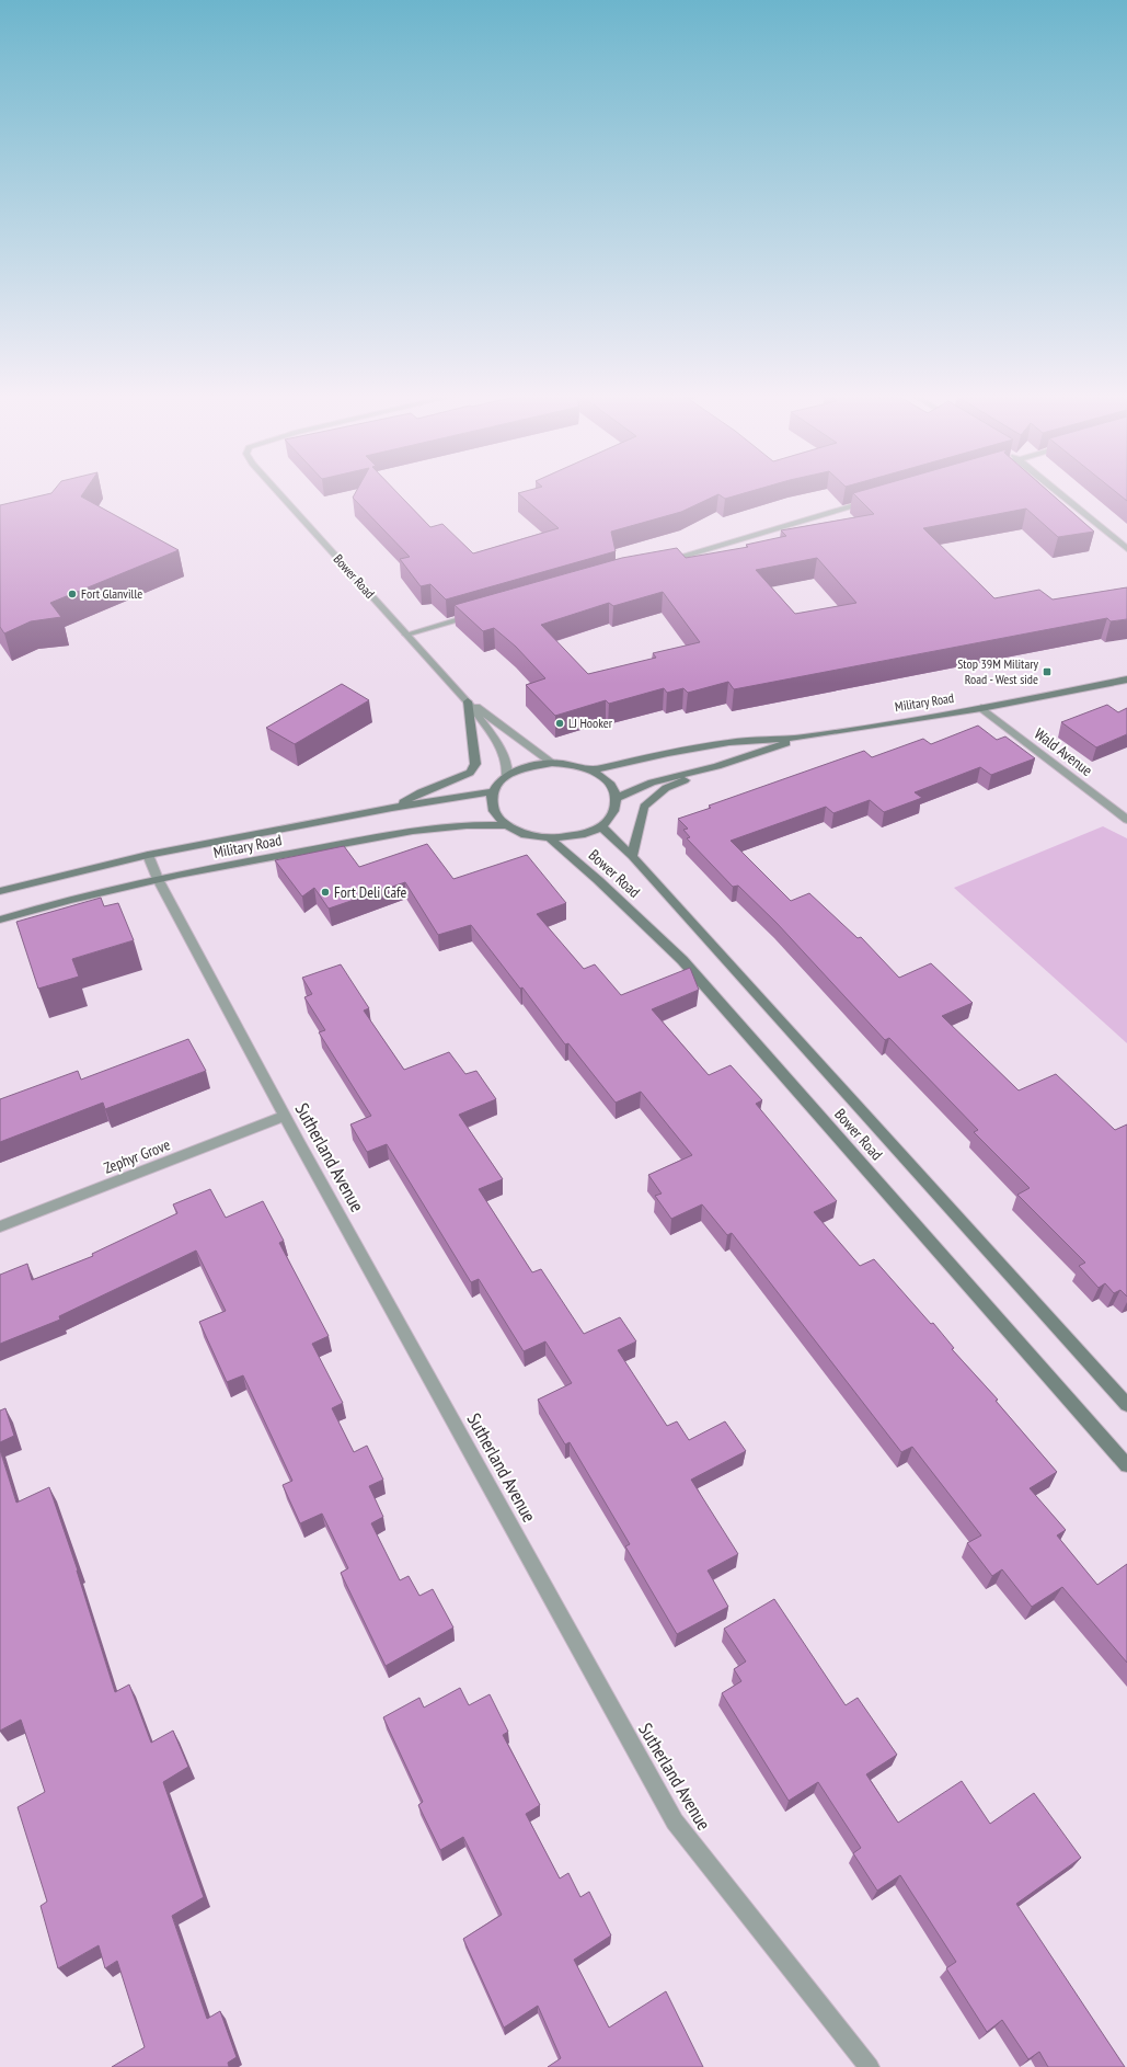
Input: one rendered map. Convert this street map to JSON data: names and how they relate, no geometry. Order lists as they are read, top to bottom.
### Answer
{
  "streets": {
    "main road": ["Bower Road", "Military Road"],
    "street": ["Wald Avenue", "Zephyr Grove", "Sutherland Avenue"]
  },
  "crossings": [
    ["Bower Road", "Military Road"],
    ["Military Road", "Wald Avenue"],
    ["Military Road", "Sutherland Avenue"],
    ["Zephyr Grove", "Sutherland Avenue"]
  ],
  "places": {
    "other": ["Fort Glanville", "LJ Hooker", "Fort Deli Cafe"],
    "transit": ["Stop 39M Military Road - West side"]
  }
}
